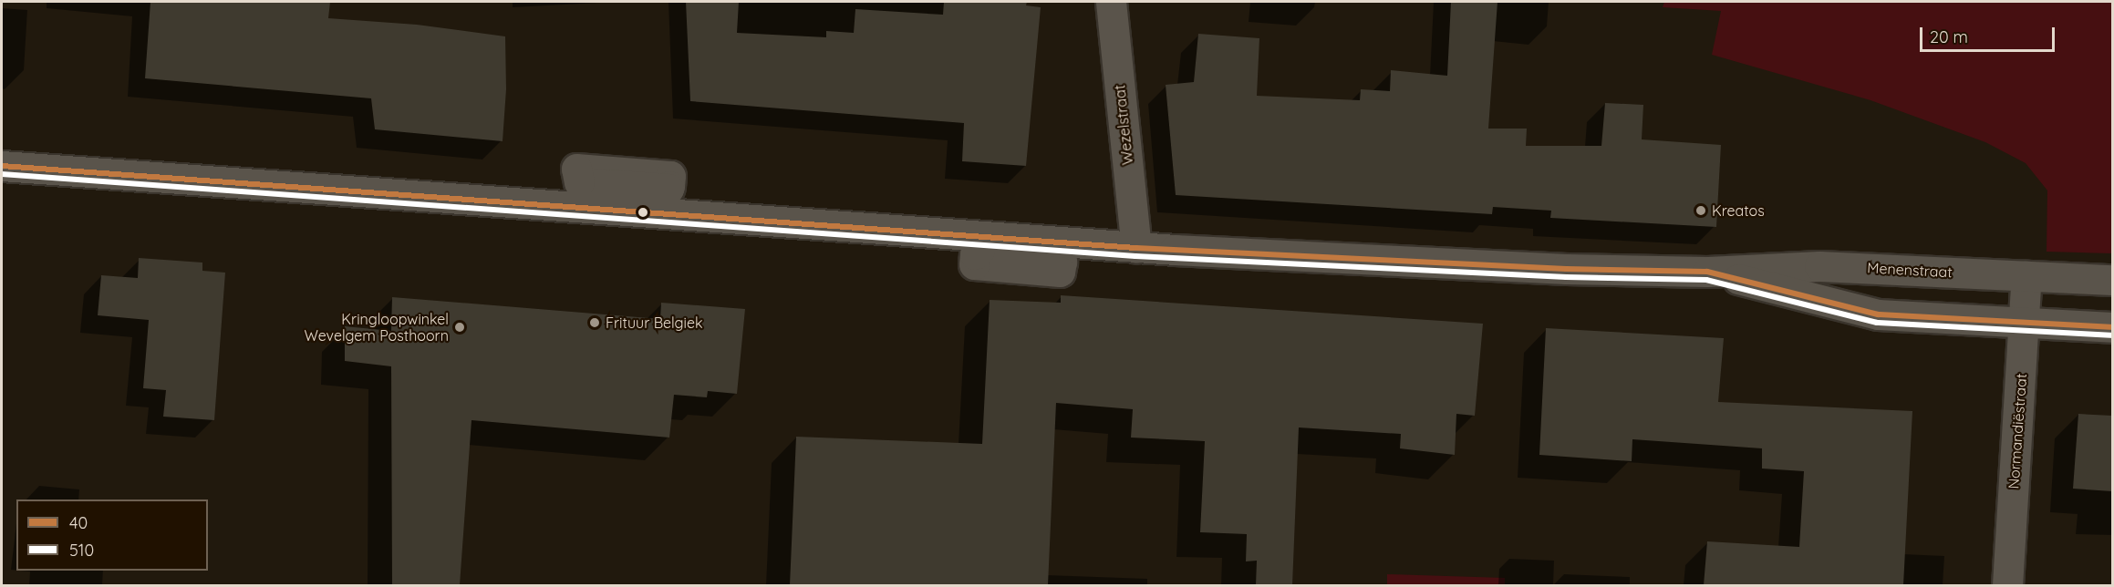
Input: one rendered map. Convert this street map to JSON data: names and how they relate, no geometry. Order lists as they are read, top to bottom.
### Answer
{
  "streets": {
    "main road": ["Wezelstraat", "Menenstraat", "Normandiëstraat"]
  },
  "crossings": [
    ["Wezelstraat", "Menenstraat"],
    ["Menenstraat", "Normandiëstraat"]
  ],
  "places": ["Kreatos", "Frituur Belgiek", "Kringloopwinkel Wevelgem Posthoorn"],
  "lines": ["transit line 40", "transit line 510"],
  "legend": ["40", "510"],
  "scale_bar": "20 m"
}
